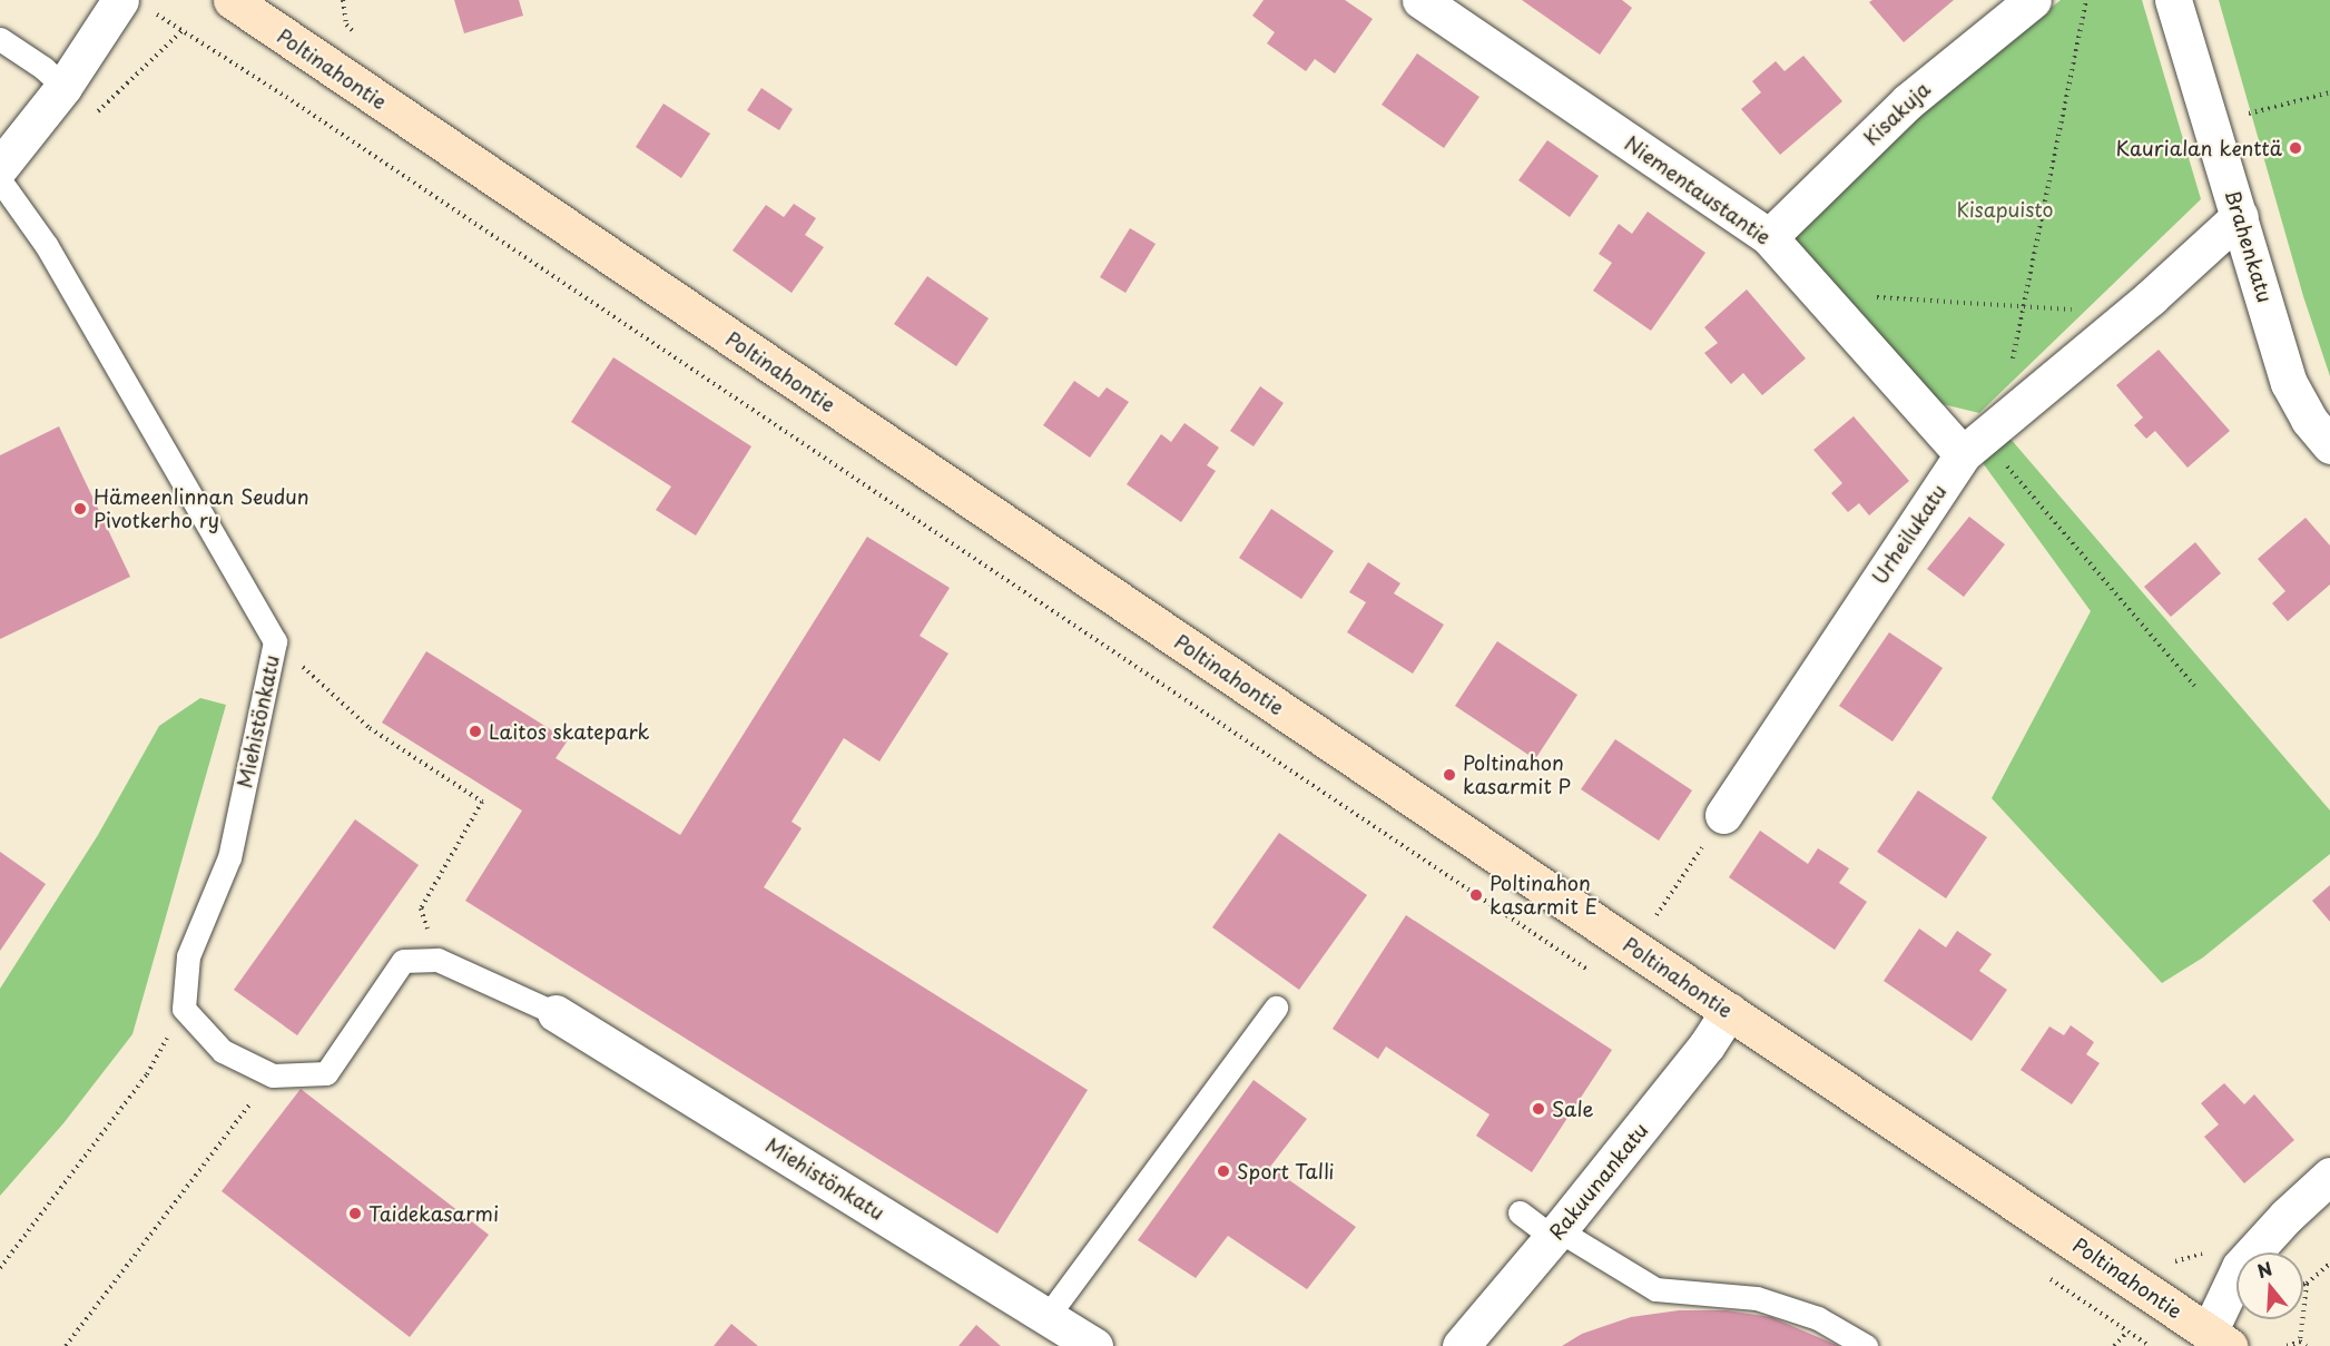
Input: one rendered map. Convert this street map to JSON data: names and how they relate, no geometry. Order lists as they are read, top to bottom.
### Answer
{
  "streets": {
    "main road": ["Poltinahontie"],
    "street": [
      "Kisakuja",
      "Niementaustantie",
      "Brahenkatu",
      "Urheilukatu",
      "Miehistönkatu",
      "Rakuunankatu"
    ]
  },
  "crossings": [
    ["Poltinahontie", "Rakuunankatu"],
    ["Kisakuja", "Niementaustantie"],
    ["Niementaustantie", "Urheilukatu"],
    ["Brahenkatu", "Urheilukatu"]
  ],
  "parks": ["Kisapuisto"],
  "places": [
    "Kaurialan kenttä",
    "Hämeenlinnan Seudun Pivotkerho ry",
    "Laitos skatepark",
    "Poltinahon kasarmit P",
    "Poltinahon kasarmit E",
    "Sale",
    "Sport Talli",
    "Taidekasarmi"
  ],
  "north": "top"
}
